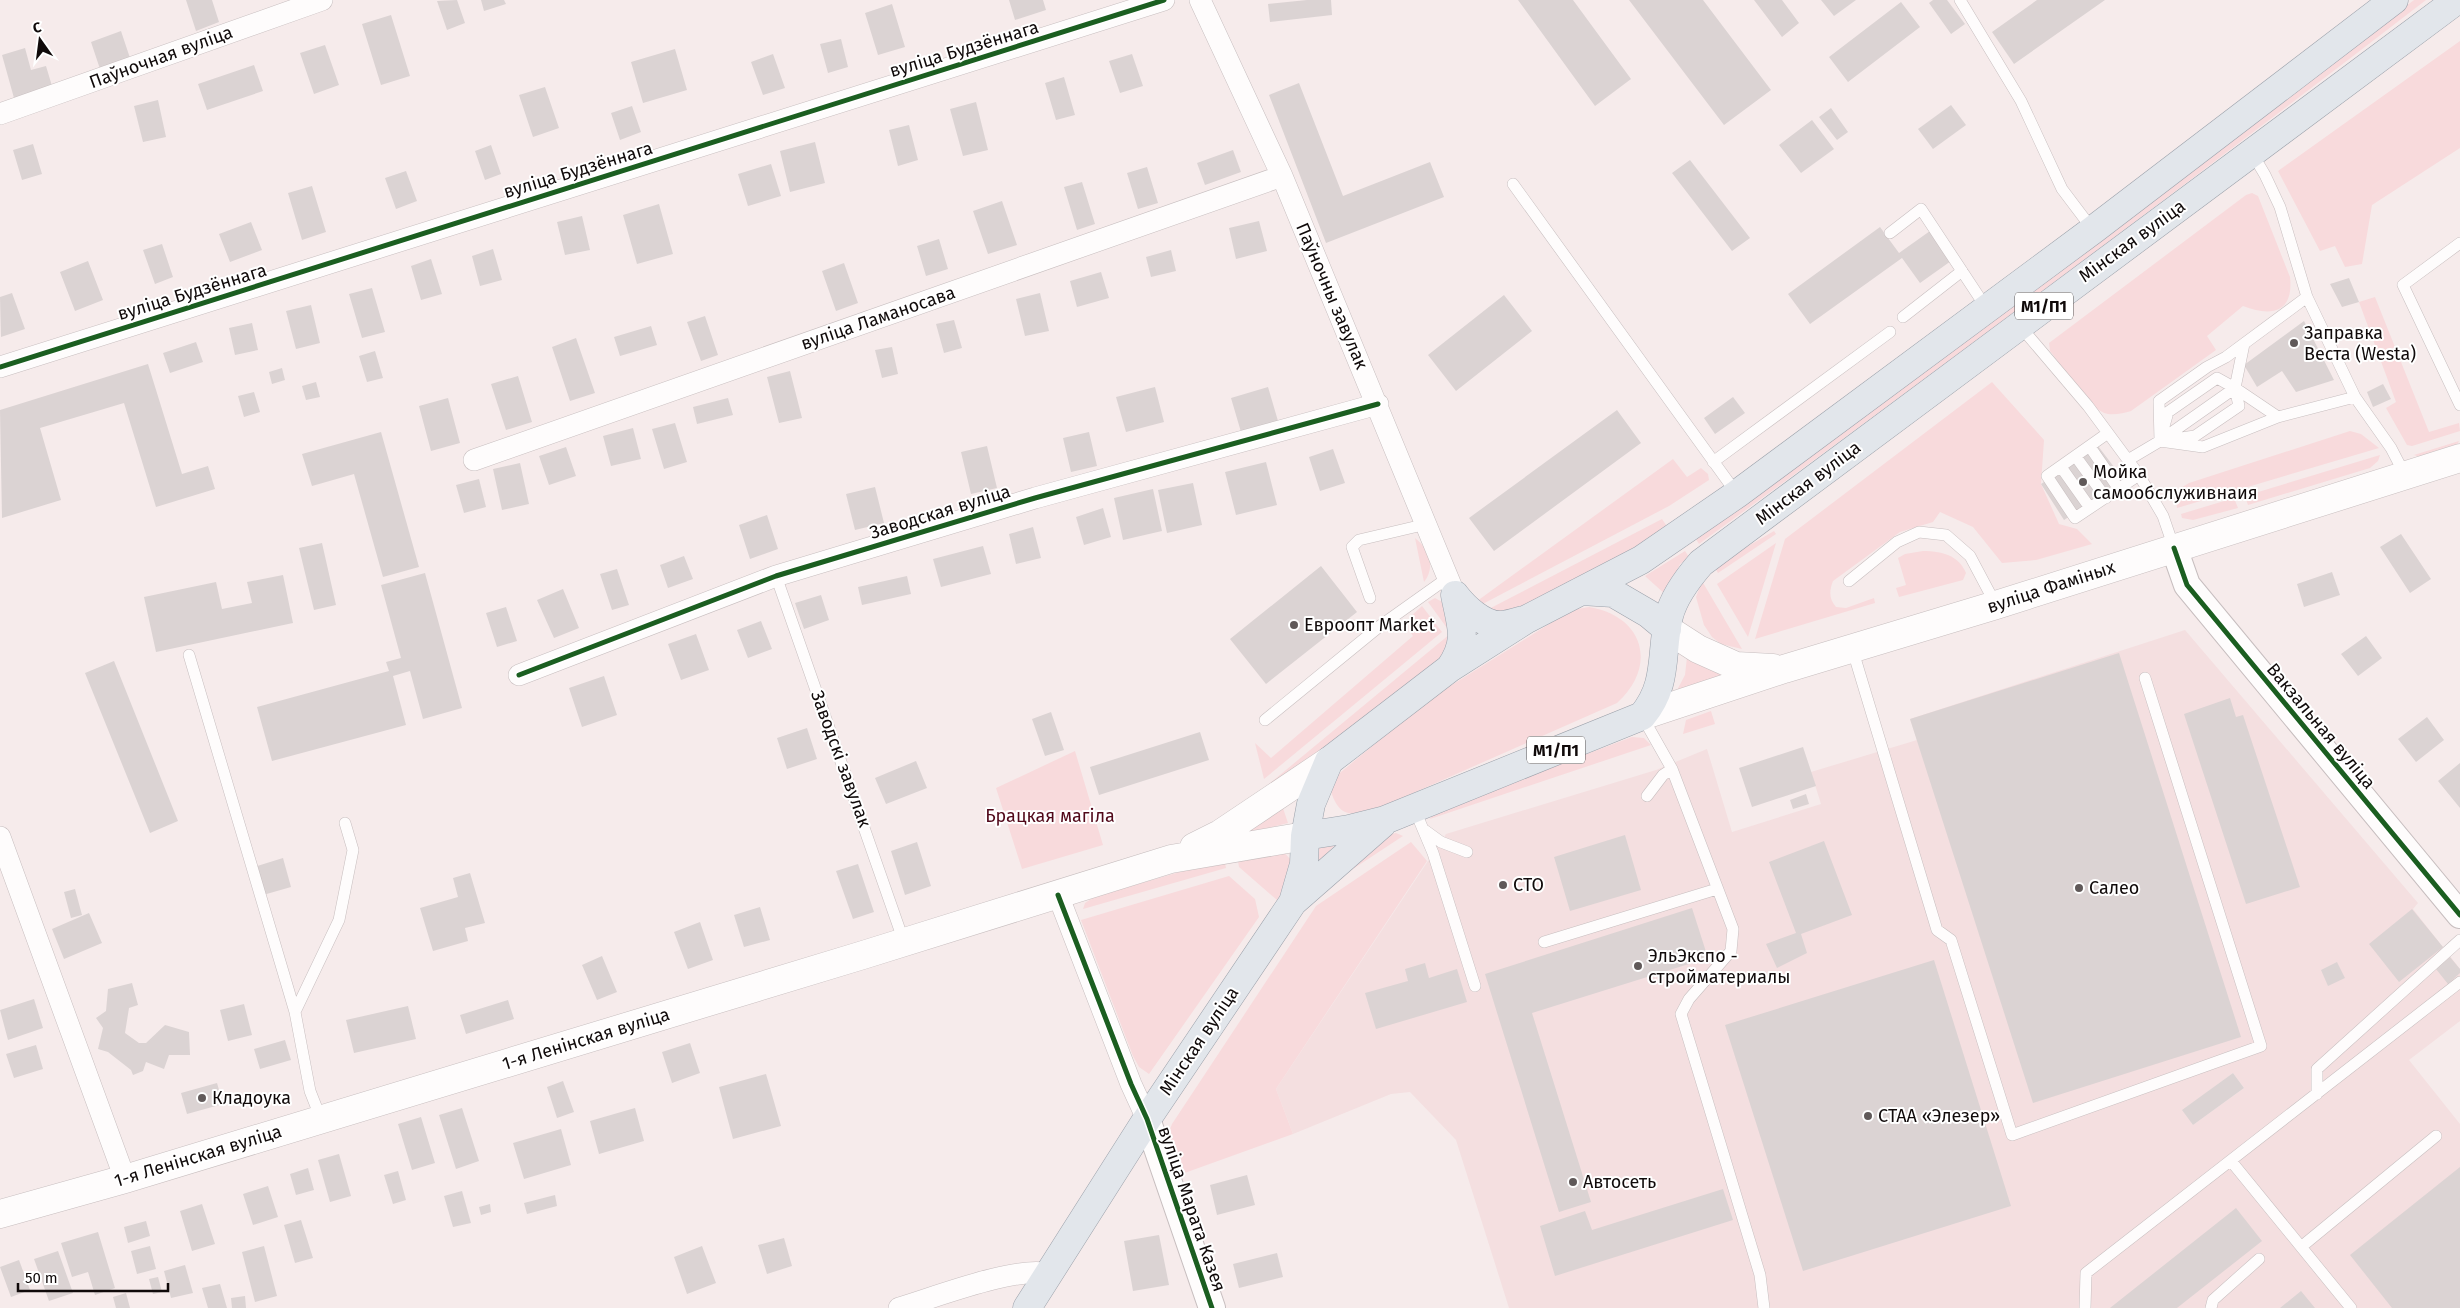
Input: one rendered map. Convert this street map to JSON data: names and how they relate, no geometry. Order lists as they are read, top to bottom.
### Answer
{
  "streets": {
    "main road": [
      "Мінская вуліца",
      "М1/П1",
      "вуліца Фаміных",
      "1-я Ленінская вуліца"
    ],
    "street": [
      "вуліца Будзённага",
      "Паўночная вуліца",
      "Паўночны завулак",
      "вуліца Ламаносава",
      "Заводская вуліца",
      "Вакзальная вуліца",
      "вуліца Марата Казея"
    ],
    "lane": ["Заводскі завулак"]
  },
  "crossings": [
    ["Мінская вуліца", "М1/П1"],
    ["Мінская вуліца", "вуліца Марата Казея"],
    ["Паўночны завулак", "вуліца Ламаносава"],
    ["Паўночны завулак", "Заводская вуліца"],
    ["М1/П1", "вуліца Фаміных"],
    ["Заводская вуліца", "Заводскі завулак"],
    ["вуліца Фаміных", "Вакзальная вуліца"],
    ["Заводскі завулак", "1-я Ленінская вуліца"]
  ],
  "parks": ["Брацкая магіла"],
  "places": [
    "Заправка Веста (Westa)",
    "Мойка самообслуживнаия",
    "Евроопт Market",
    "СТО",
    "Салео",
    "ЭльЭкспо - стройматериалы",
    "Кладоука",
    "СТАА «Элезер»",
    "Автосеть"
  ],
  "scale_bar": "50 m",
  "north": "top"
}
